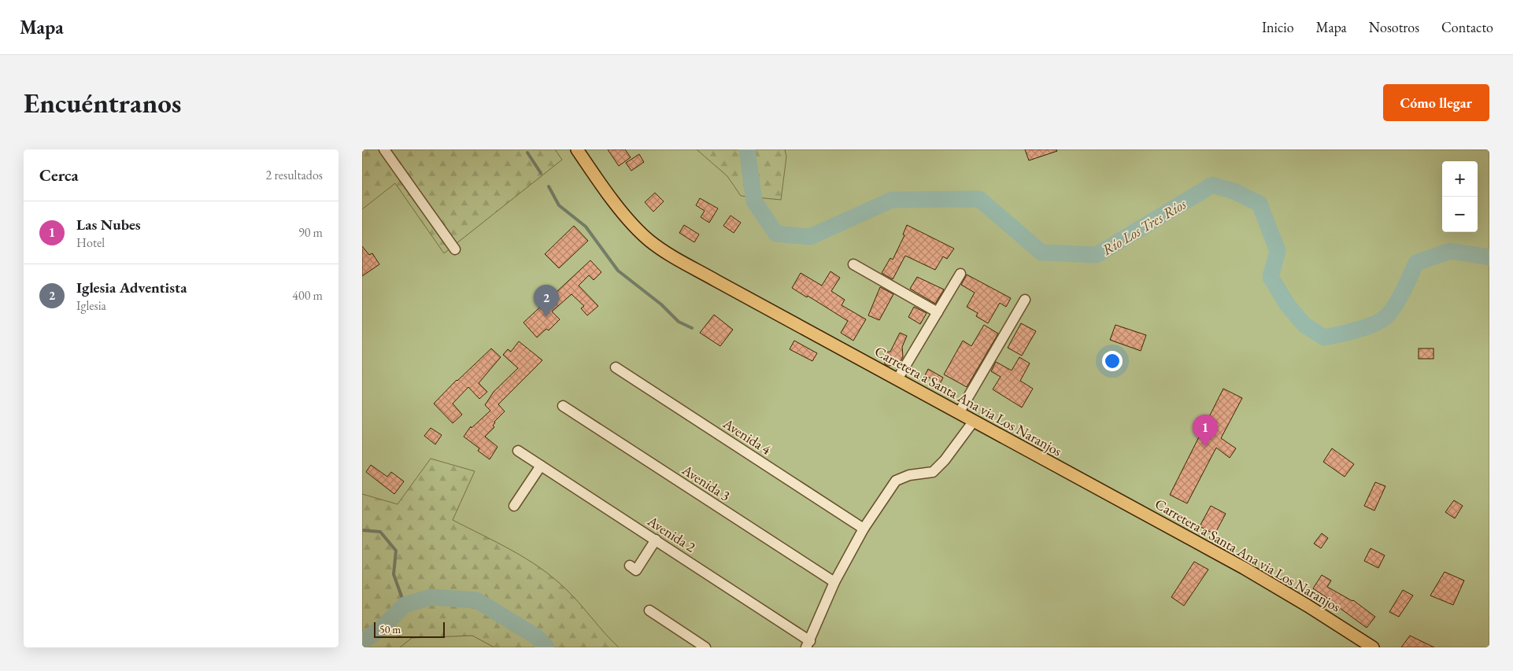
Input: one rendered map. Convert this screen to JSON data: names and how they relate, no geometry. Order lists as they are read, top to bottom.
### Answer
{
  "streets": {
    "main road": ["Carretera a Santa Ana via Los Naranjos"],
    "street": ["Avenida 4", "Avenida 3", "Avenida 2"]
  },
  "water": ["Río Los Tres Ríos"],
  "scale_bar": "50 m",
  "page": {
    "header": "Mapa",
    "nav": [
      "Inicio",
      "Mapa",
      "Nosotros",
      "Contacto"
    ],
    "buttons": "Cómo llegar",
    "title": "Encuéntranos",
    "heading": ["Cerca", "2 resultados"],
    "map_buttons": ["+", "−"],
    "list": [
      {
        "mark": "1",
        "name": "Las Nubes",
        "note": "Hotel",
        "value": "90 m"
      },
      {
        "mark": "2",
        "name": "Iglesia Adventista",
        "note": "Iglesia",
        "value": "400 m"
      }
    ],
    "pins": ["2", "1"],
    "scale": "50 m"
  }
}
